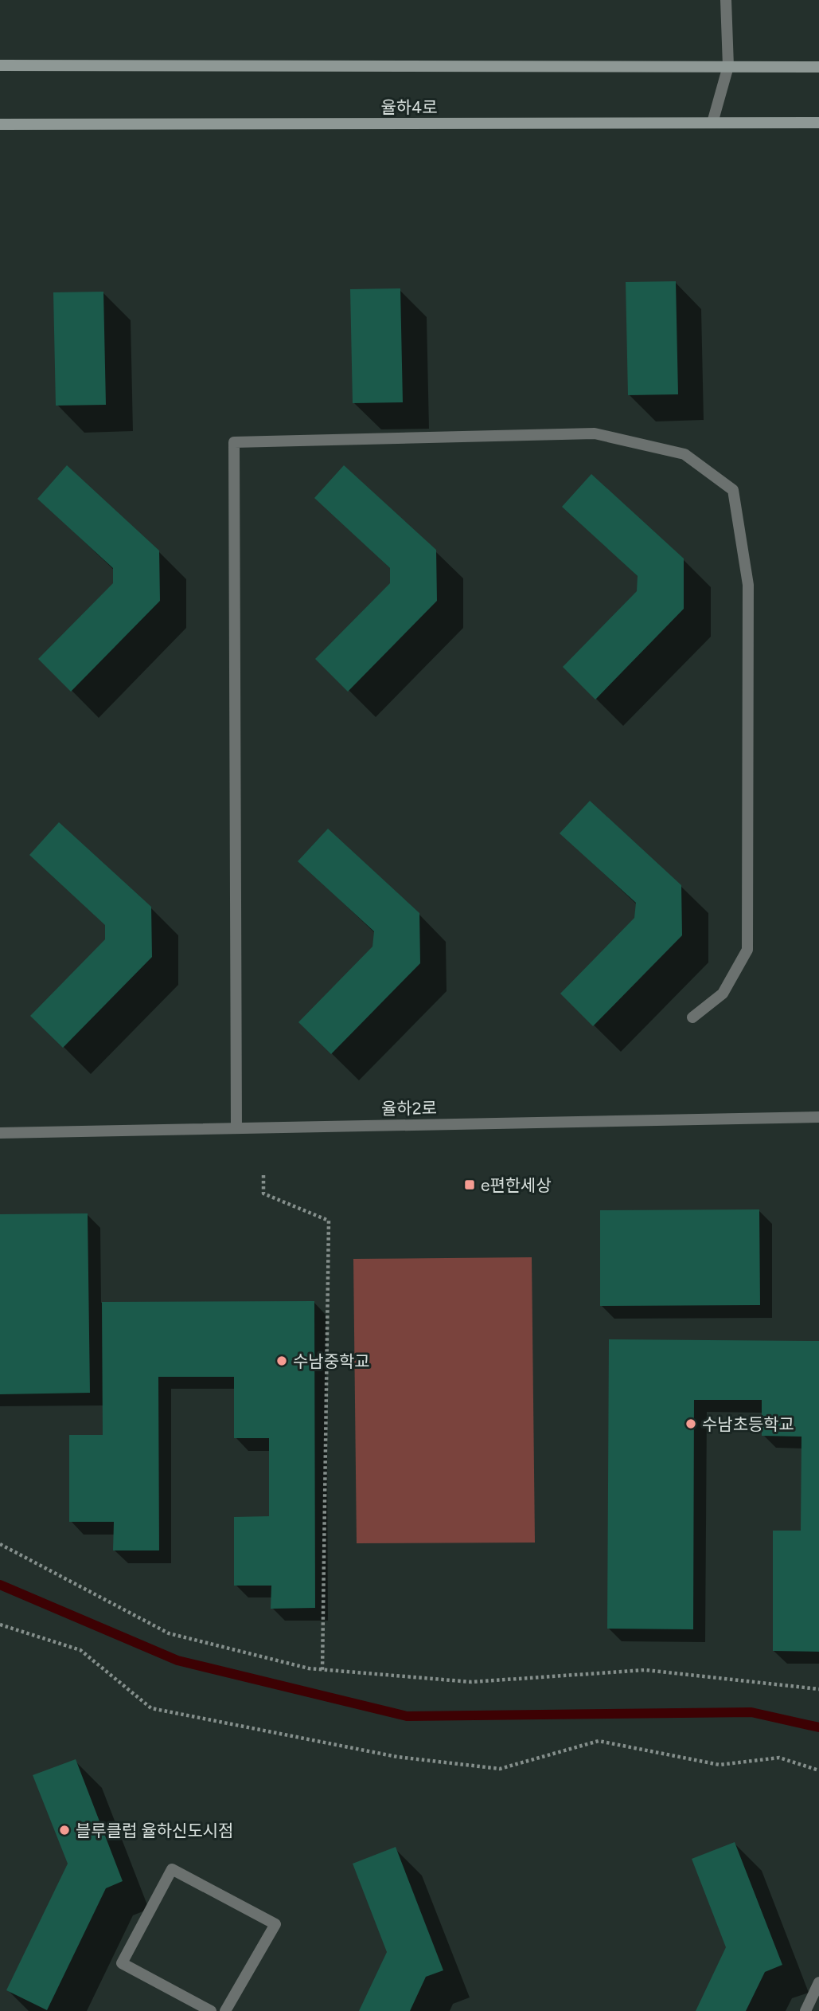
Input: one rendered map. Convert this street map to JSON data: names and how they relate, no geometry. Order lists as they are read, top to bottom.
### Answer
{
  "streets": {
    "main road": ["율하4로"],
    "street": ["율하2로"]
  },
  "places": {
    "transit": ["e편한세상"],
    "other": ["수남중학교", "수남초등학교", "블루클럽 율하신도시점"]
  }
}
